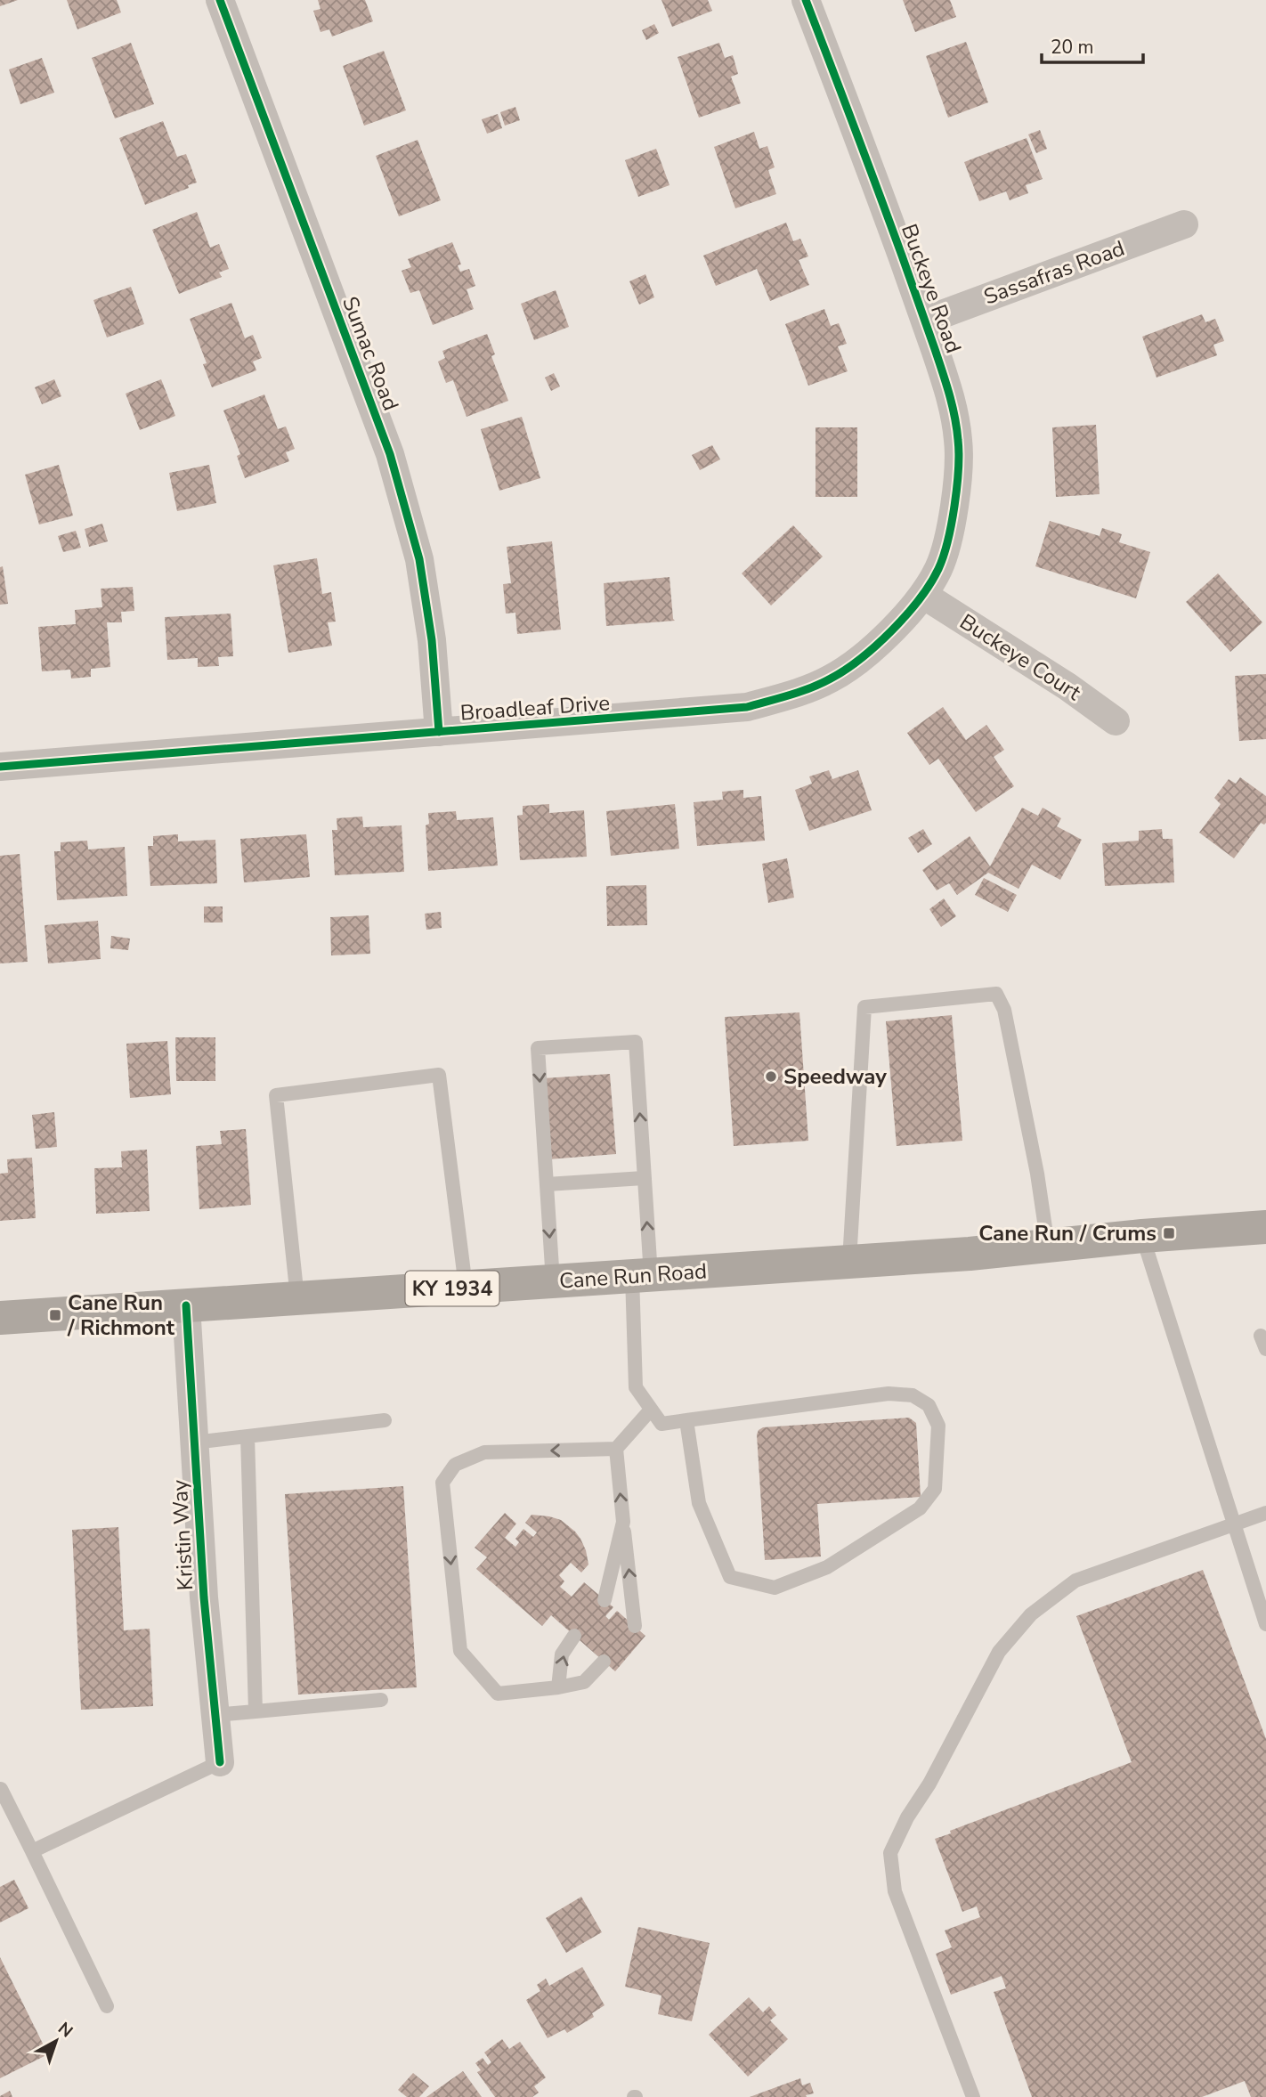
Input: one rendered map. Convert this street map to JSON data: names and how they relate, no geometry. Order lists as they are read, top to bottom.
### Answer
{
  "streets": {
    "highway": ["Cane Run Road", "KY 1934"],
    "street": [
      "Sassafras Road",
      "Buckeye Road",
      "Sumac Road",
      "Buckeye Court",
      "Broadleaf Drive",
      "Kristin Way"
    ]
  },
  "crossings": [
    ["Sassafras Road", "Buckeye Road"],
    ["Buckeye Road", "Buckeye Court"],
    ["Buckeye Road", "Broadleaf Drive"],
    ["Sumac Road", "Broadleaf Drive"],
    ["Buckeye Court", "Broadleaf Drive"],
    ["Cane Run Road", "Kristin Way"]
  ],
  "places": {
    "other": ["Speedway"],
    "transit": ["Cane Run / Crums", "Cane Run / Richmont"]
  },
  "scale_bar": "20 m",
  "north": "top right"
}
